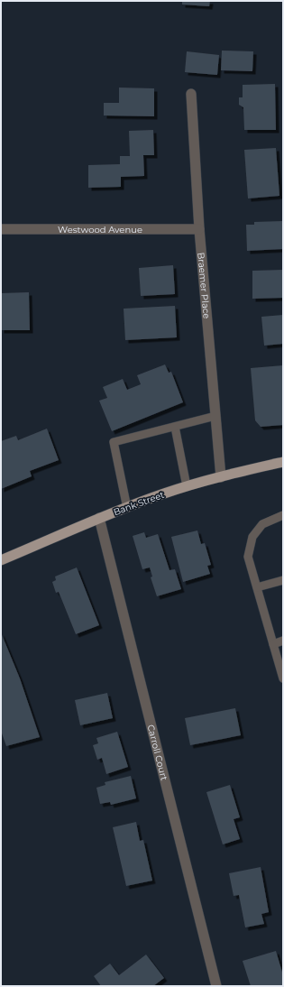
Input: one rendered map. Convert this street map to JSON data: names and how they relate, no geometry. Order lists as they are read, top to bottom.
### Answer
{
  "streets": {
    "main road": ["Bank Street"],
    "street": ["Westwood Avenue", "Braemer Place", "Carroll Court"]
  },
  "crossings": [
    ["Westwood Avenue", "Braemer Place"],
    ["Braemer Place", "Bank Street"],
    ["Bank Street", "Carroll Court"]
  ]
}
